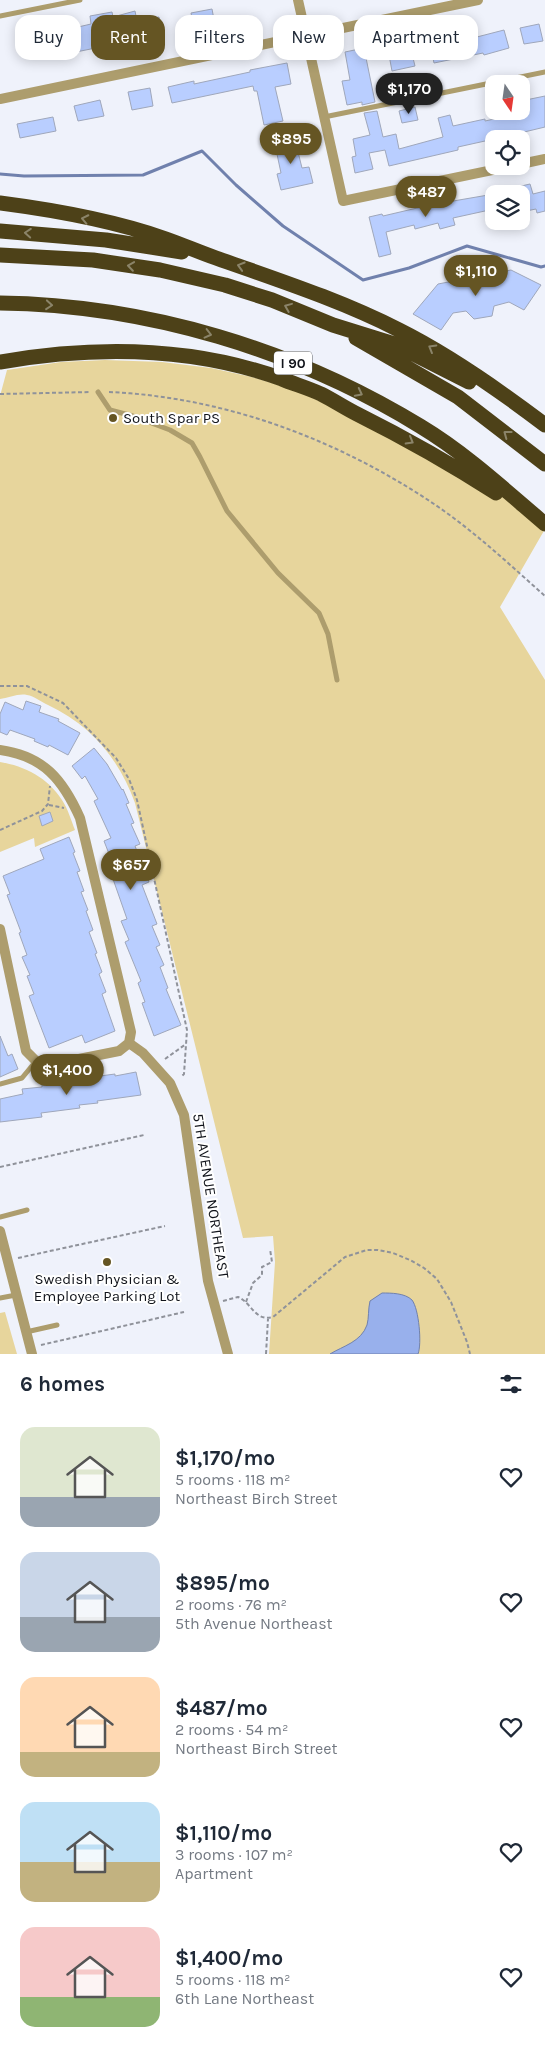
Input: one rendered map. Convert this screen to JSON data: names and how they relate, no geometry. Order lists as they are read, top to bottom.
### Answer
{
  "streets": {
    "highway": ["I 90"],
    "street": ["5TH AVENUE NORTHEAST"]
  },
  "places": ["South Spar PS", "Swedish Physician & Employee Parking Lot"],
  "north": "bottom",
  "page": {
    "chip": [
      "Buy",
      "Rent",
      "Filters",
      "New",
      "Apartment"
    ],
    "price": [
      "$1,170",
      "$895",
      "$487",
      "$1,110",
      "$657",
      "$1,400"
    ],
    "heading": "6 homes",
    "list": [
      {
        "name": "$1,170/mo",
        "note": "5 rooms · 118 m² · Northeast Birch Street"
      },
      {
        "name": "$895/mo",
        "note": "2 rooms · 76 m² · 5th Avenue Northeast"
      },
      {
        "name": "$487/mo",
        "note": "2 rooms · 54 m² · Northeast Birch Street"
      },
      {
        "name": "$1,110/mo",
        "note": "3 rooms · 107 m² · Apartment"
      },
      {
        "name": "$1,400/mo",
        "note": "5 rooms · 118 m² · 6th Lane Northeast"
      }
    ]
  }
}
